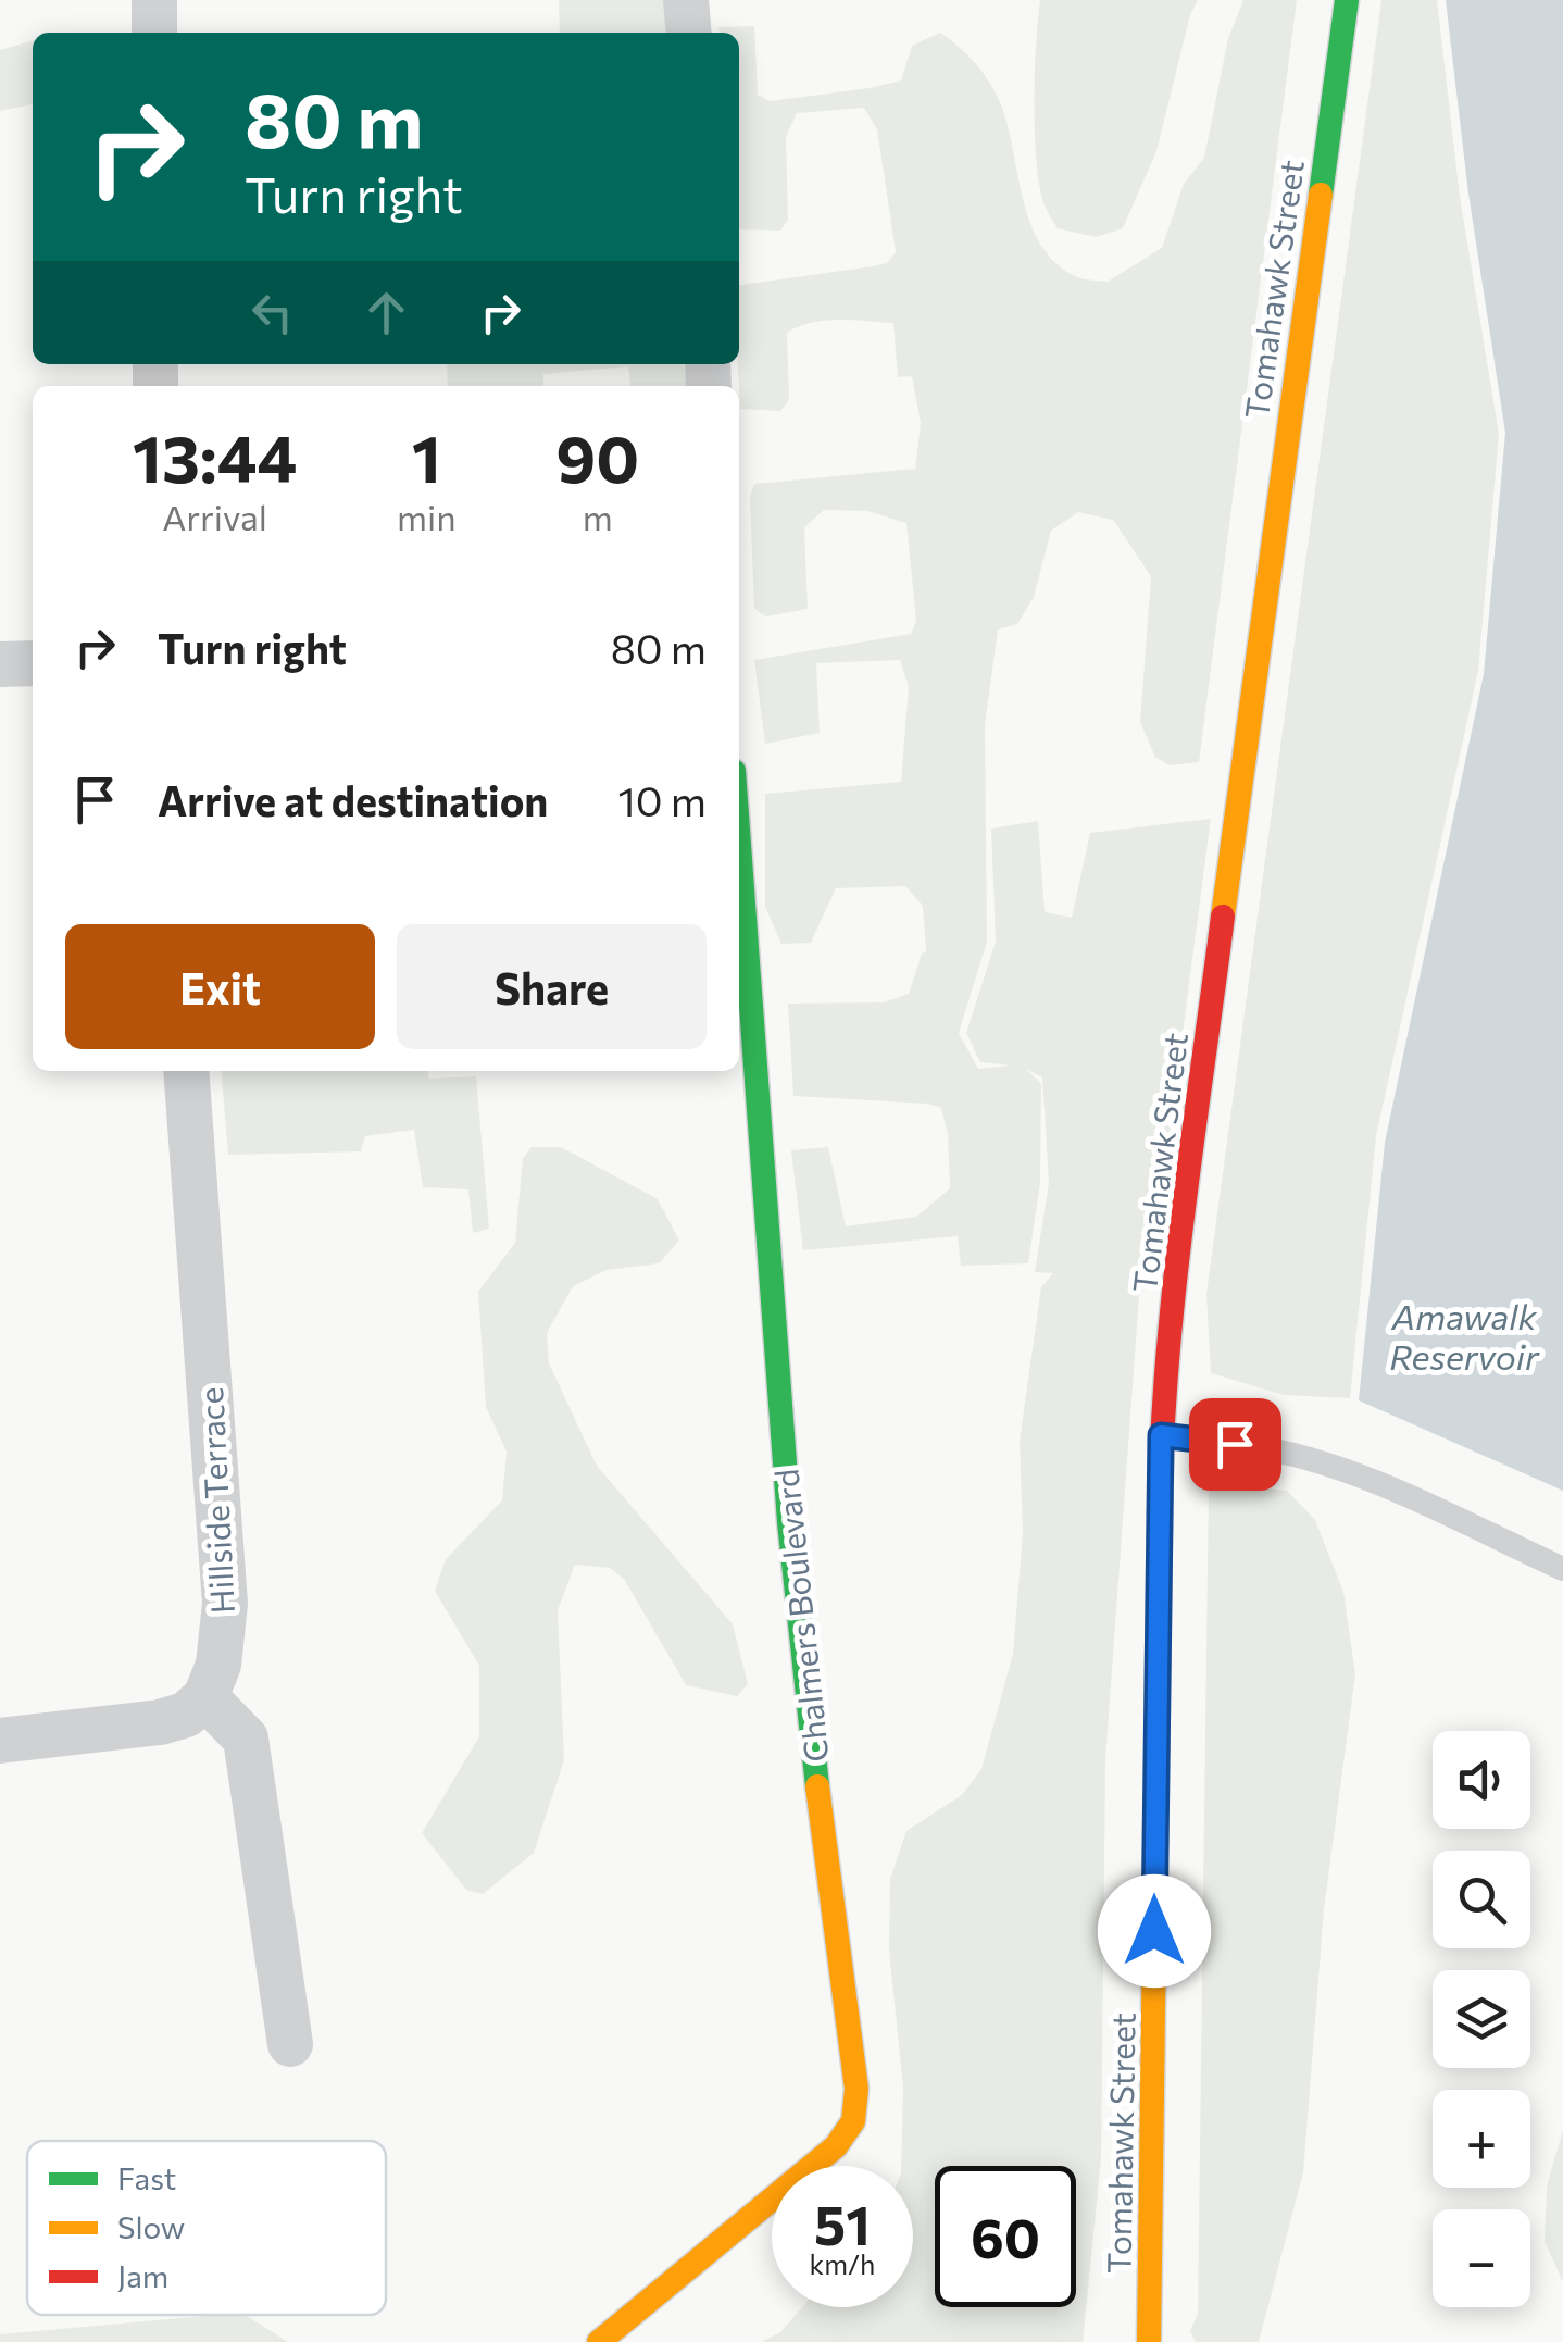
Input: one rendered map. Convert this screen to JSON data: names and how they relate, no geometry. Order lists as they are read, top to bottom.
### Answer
{
  "streets": {
    "main road": ["Tomahawk Street", "Chalmers Boulevard"],
    "street": ["Hillside Terrace"]
  },
  "water": ["Amawalk Reservoir"],
  "legend": ["Fast", "Slow", "Jam"],
  "page": {
    "turn": ["80 m", "Turn right"],
    "eta": [
      "13:44",
      "Arrival",
      "1",
      "min",
      "90",
      "m"
    ],
    "list": [
      {
        "name": "Turn right",
        "value": "80 m"
      },
      {
        "name": "Arrive at destination",
        "value": "10 m"
      }
    ],
    "buttons": ["Exit", "Share"],
    "map_buttons": ["+", "−"],
    "speed": "51 km/h",
    "limit": "60"
  }
}
